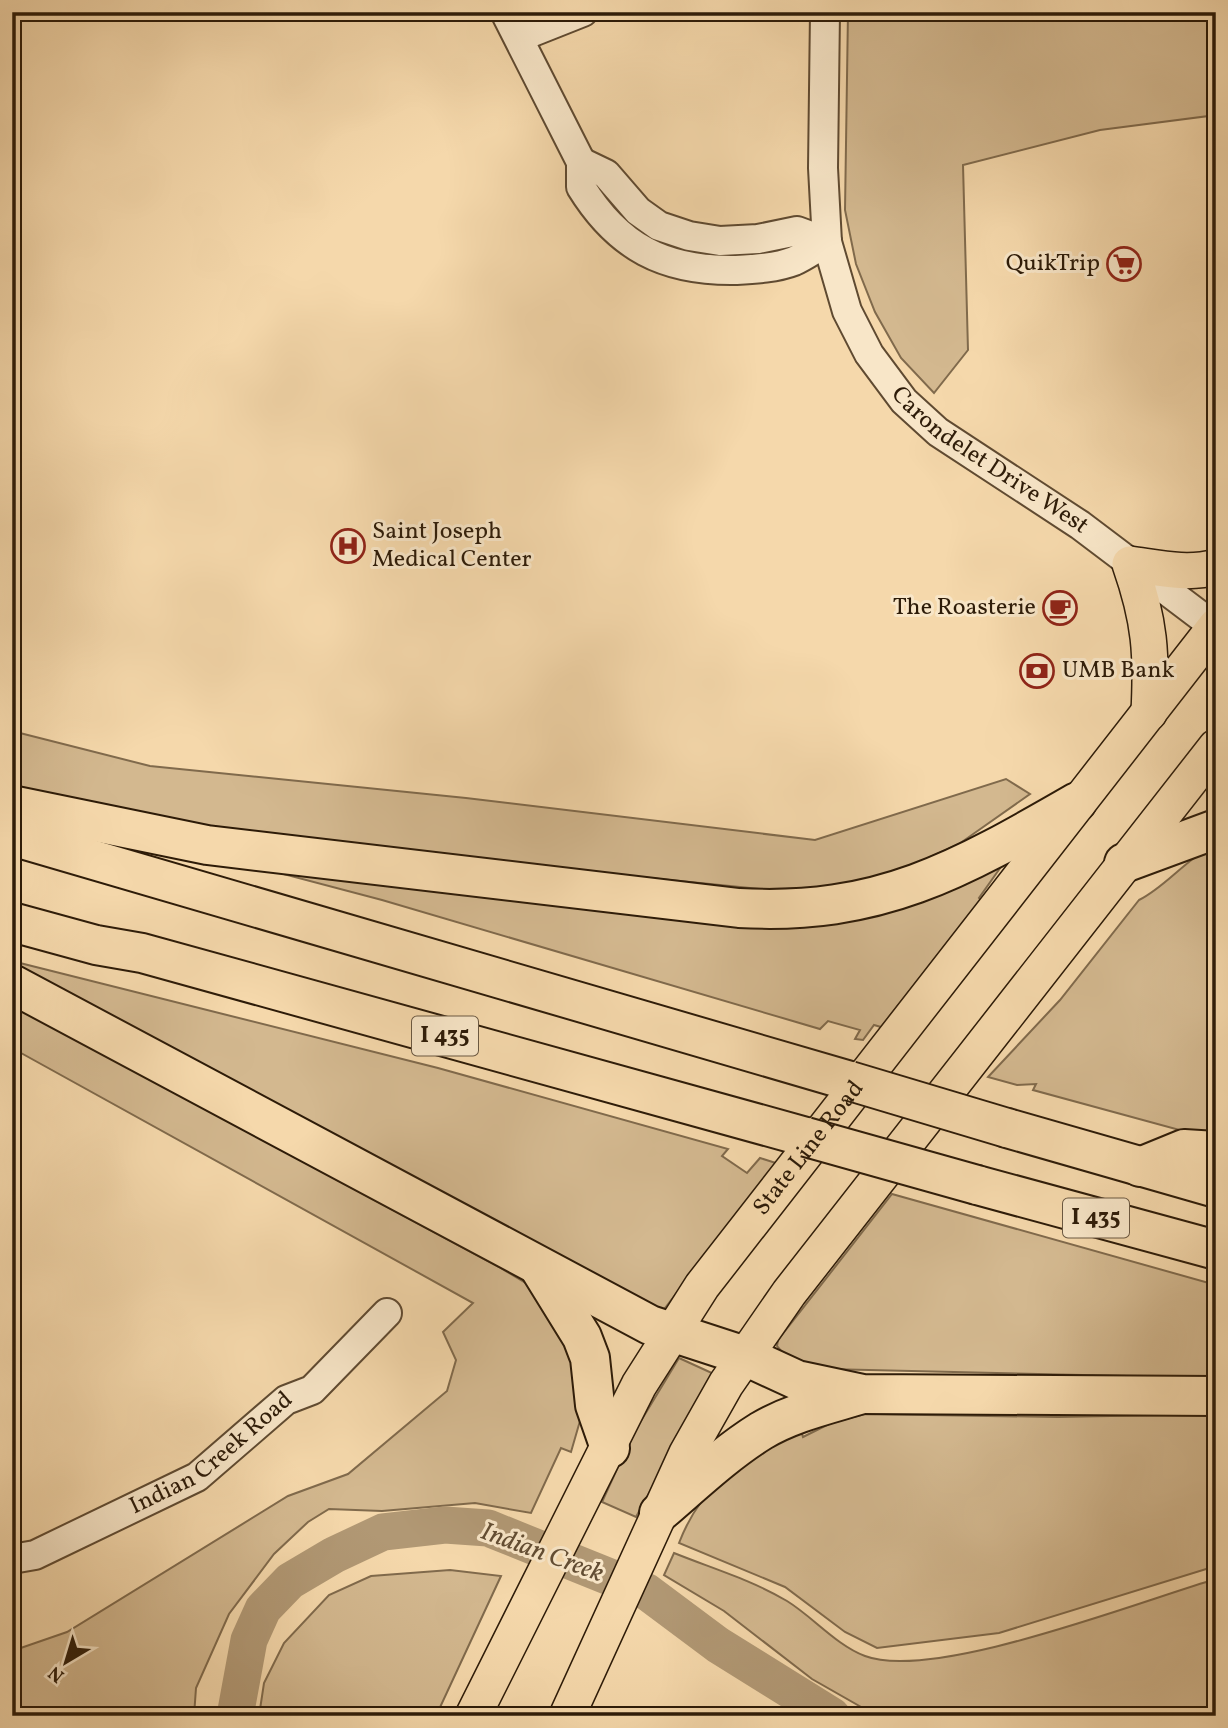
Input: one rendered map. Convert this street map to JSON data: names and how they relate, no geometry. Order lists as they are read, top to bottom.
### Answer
{
  "streets": {
    "highway": ["I 435"],
    "main road": ["State Line Road"],
    "street": ["Carondelet Drive West", "Indian Creek Road"]
  },
  "crossings": [
    ["Carondelet Drive West", "State Line Road"]
  ],
  "water": ["Indian Creek"],
  "places": {
    "supermarket": ["QuikTrip"],
    "hospital": ["Saint Joseph Medical Center"],
    "cafe": ["The Roasterie"],
    "bank": ["UMB Bank"]
  },
  "north": "bottom left"
}
